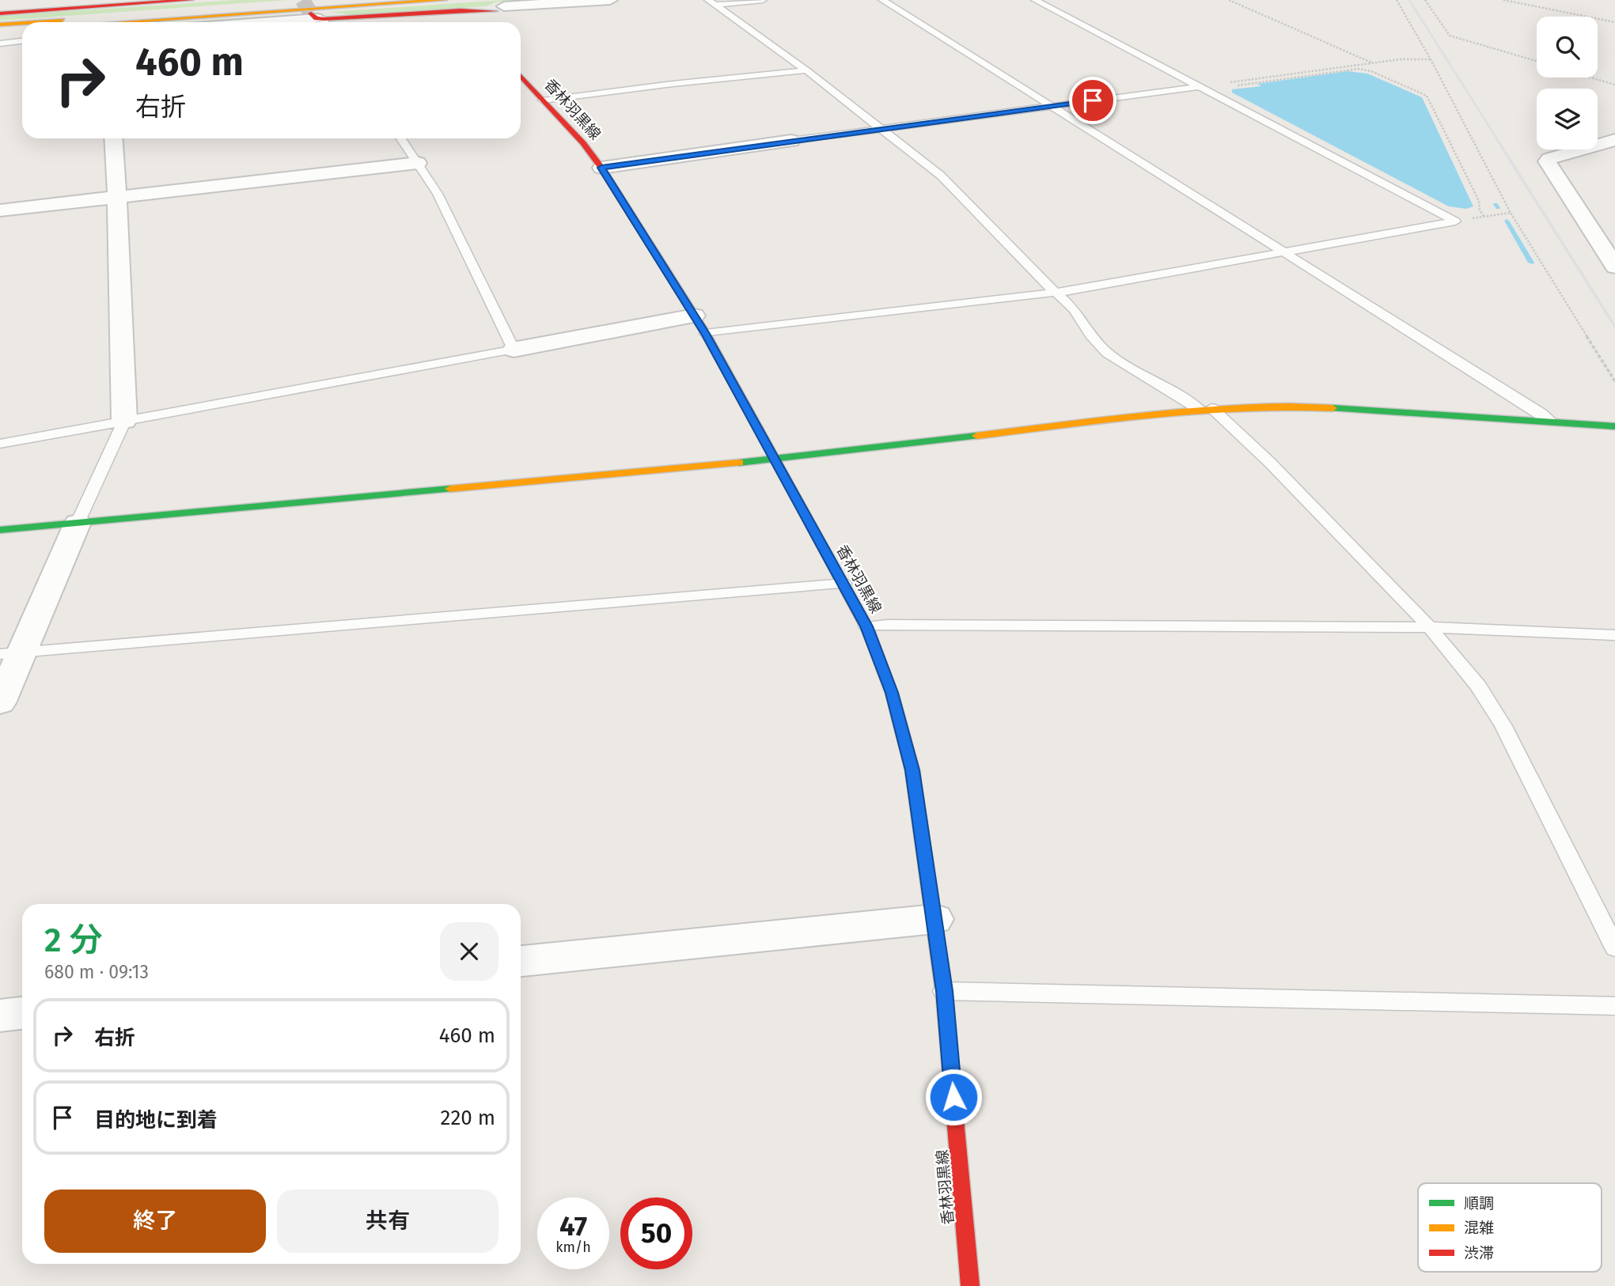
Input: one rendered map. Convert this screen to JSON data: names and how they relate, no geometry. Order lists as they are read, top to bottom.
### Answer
{
  "streets": {
    "main road": ["香林羽黒線"]
  },
  "legend": ["順調", "混雑", "渋滞"],
  "page": {
    "turn": ["460 m", "右折"],
    "heading": ["2 分", "680 m · 09:13"],
    "list": [
      {
        "name": "右折",
        "value": "460 m"
      },
      {
        "name": "目的地に到着",
        "value": "220 m"
      }
    ],
    "buttons": ["終了", "共有"],
    "speed": "47 km/h",
    "limit": "50"
  }
}
